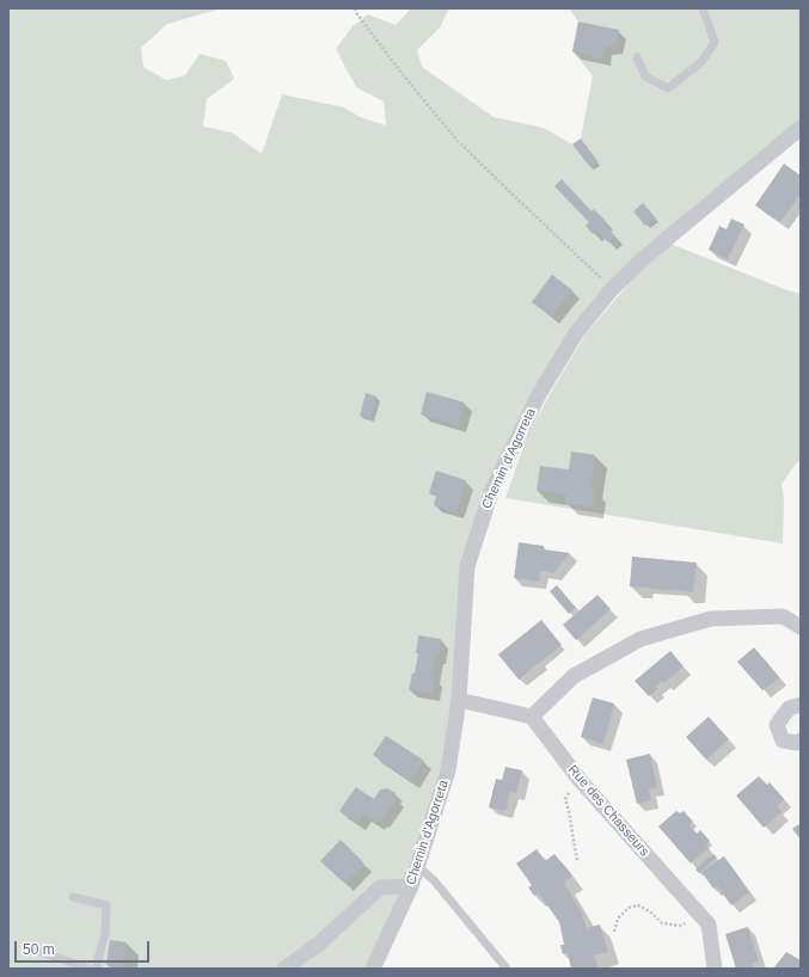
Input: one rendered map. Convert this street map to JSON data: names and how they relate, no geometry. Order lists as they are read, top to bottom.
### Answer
{
  "streets": {
    "street": ["Chemin d'Agorreta", "Rue des Chasseurs"]
  },
  "scale_bar": "50 m"
}
